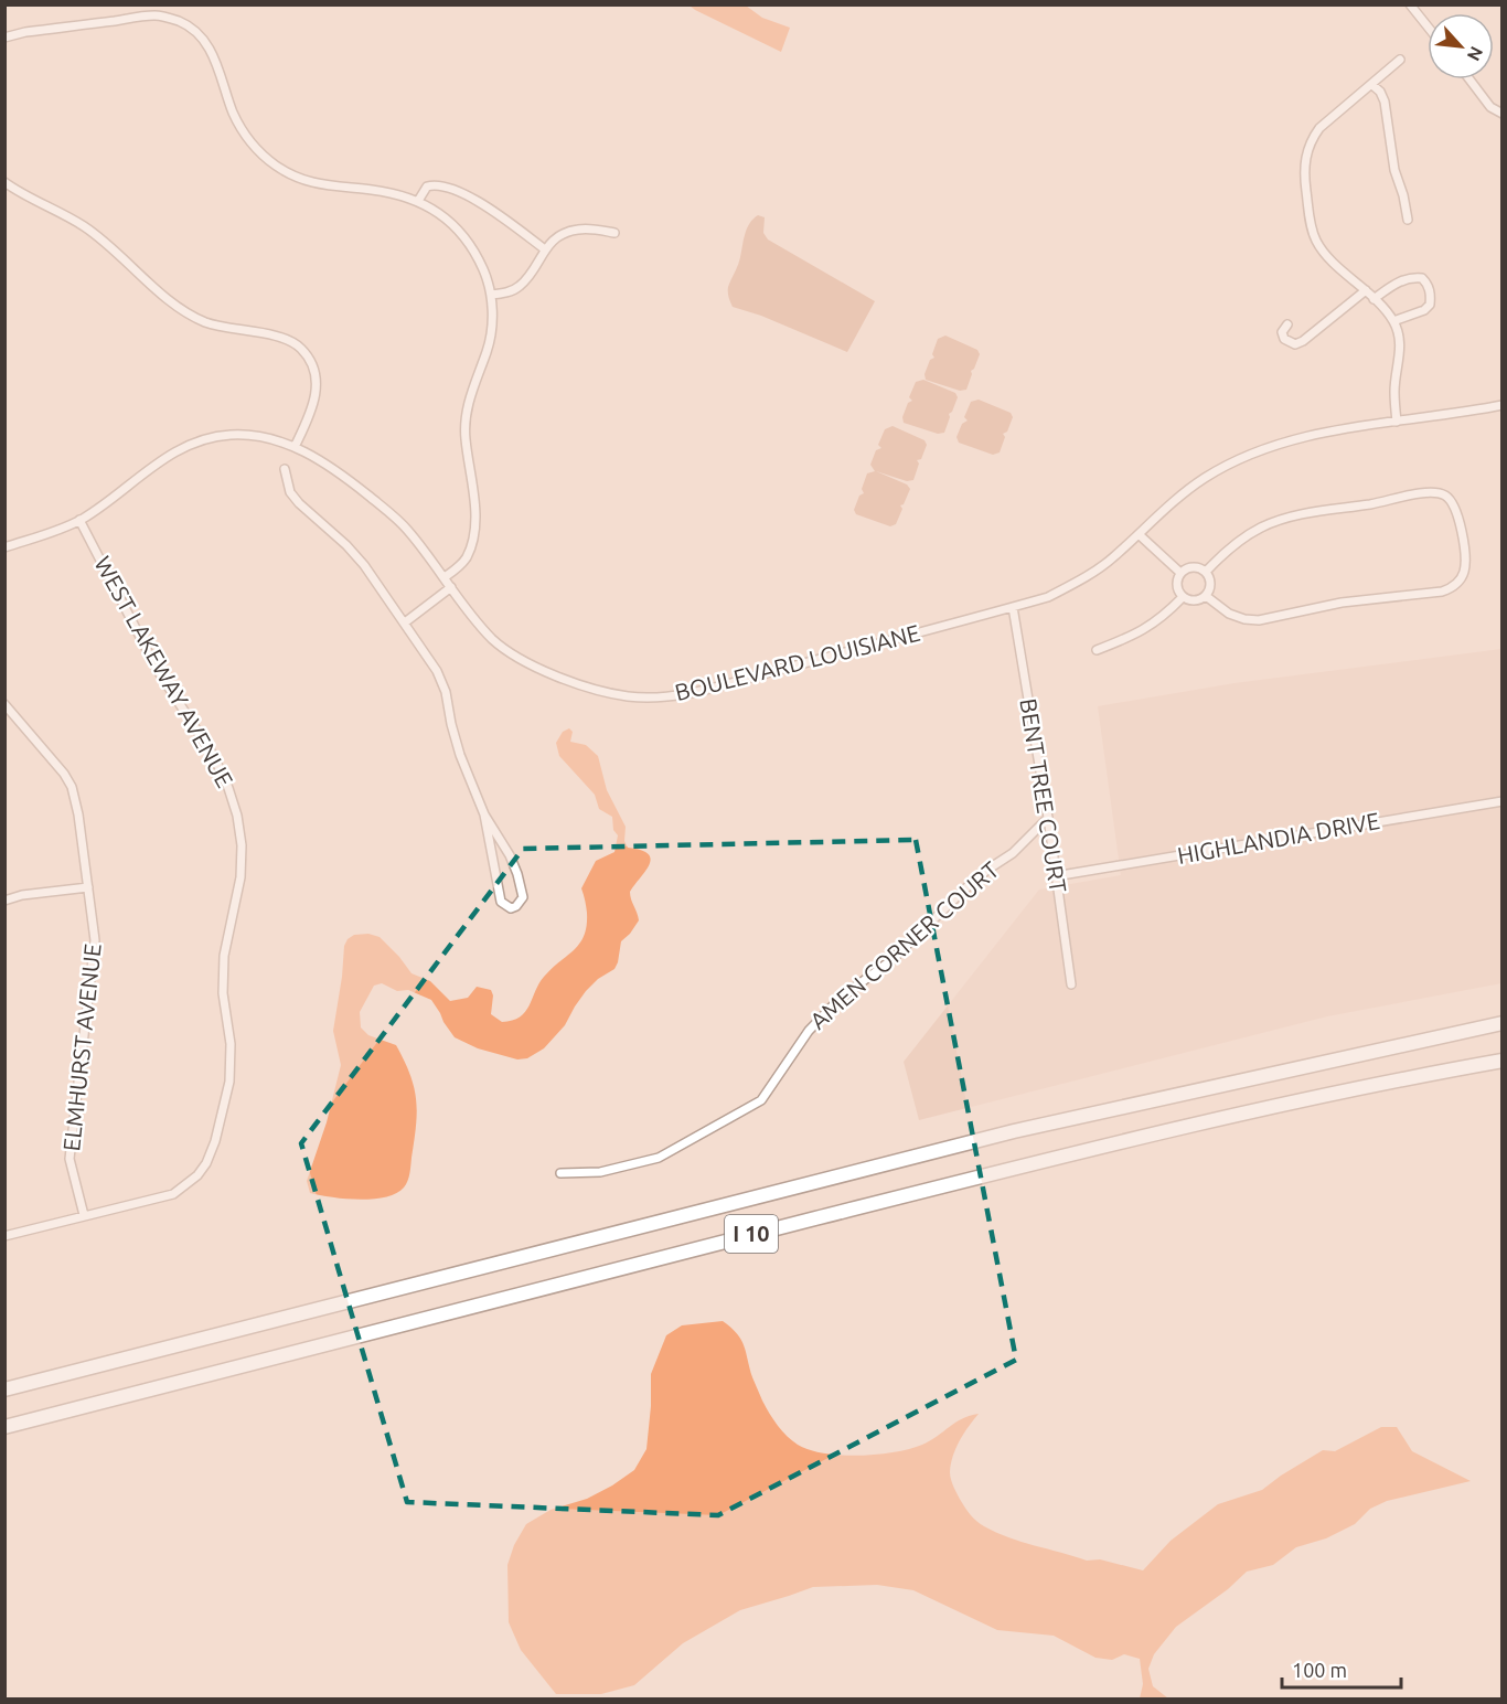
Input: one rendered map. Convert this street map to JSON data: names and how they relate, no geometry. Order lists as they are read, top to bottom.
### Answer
{
  "streets": {
    "highway": ["I 10"],
    "street": [
      "BOULEVARD LOUISIANE",
      "WEST LAKEWAY AVENUE",
      "BENT TREE COURT",
      "HIGHLANDIA DRIVE",
      "AMEN CORNER COURT",
      "ELMHURST AVENUE"
    ]
  },
  "crossings": [
    ["BOULEVARD LOUISIANE", "WEST LAKEWAY AVENUE"],
    ["BOULEVARD LOUISIANE", "BENT TREE COURT"],
    ["WEST LAKEWAY AVENUE", "ELMHURST AVENUE"],
    ["BENT TREE COURT", "HIGHLANDIA DRIVE"],
    ["BENT TREE COURT", "AMEN CORNER COURT"]
  ],
  "scale_bar": "100 m",
  "north": "bottom right"
}
